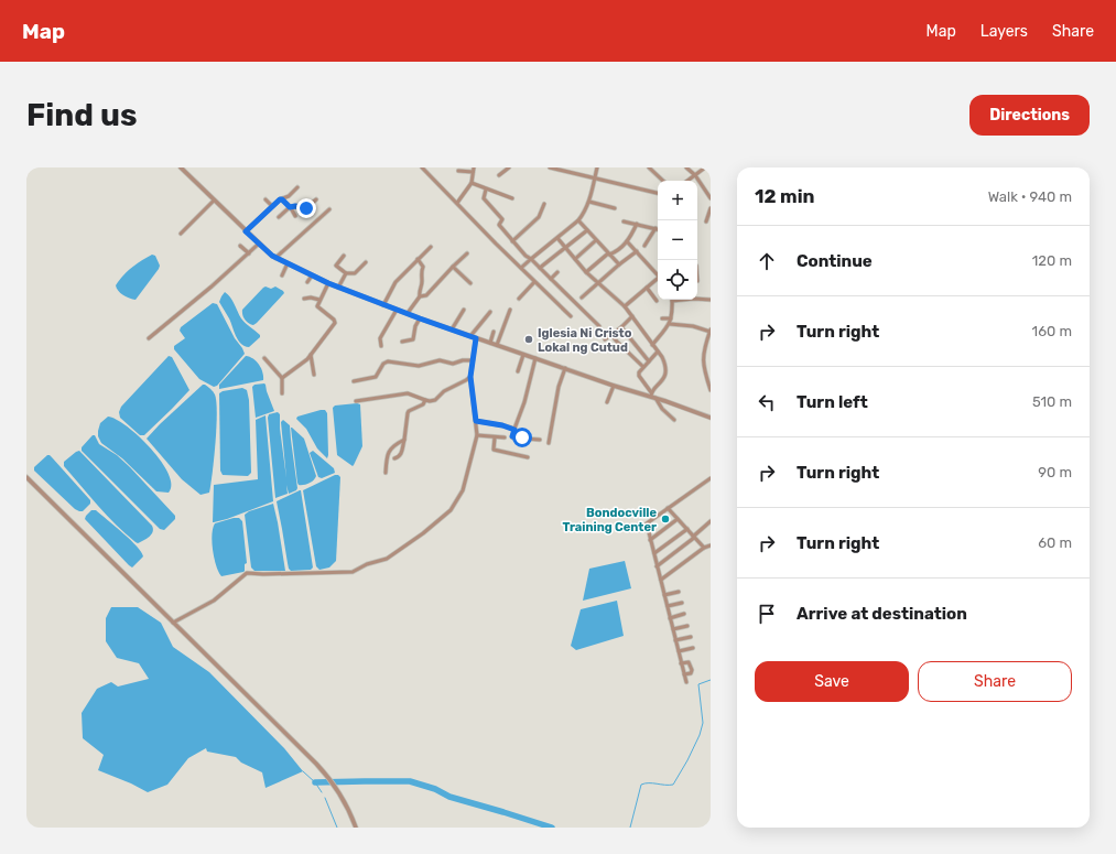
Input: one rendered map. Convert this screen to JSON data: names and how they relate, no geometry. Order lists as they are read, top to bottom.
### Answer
{
  "places": ["Iglesia Ni Cristo Lokal ng Cutud", "Bondocville Training Center"],
  "page": {
    "header": "Map",
    "nav": ["Map", "Layers", "Share"],
    "buttons": [
      "Directions",
      ["Save", "Share"]
    ],
    "title": "Find us",
    "heading": ["12 min", "Walk · 940 m"],
    "map_buttons": ["+", "−"],
    "list": [
      ["Continue", "120 m"],
      ["Turn right", "160 m"],
      ["Turn left", "510 m"],
      ["Turn right", "90 m"],
      ["Turn right", "60 m"],
      "Arrive at destination"
    ]
  }
}
